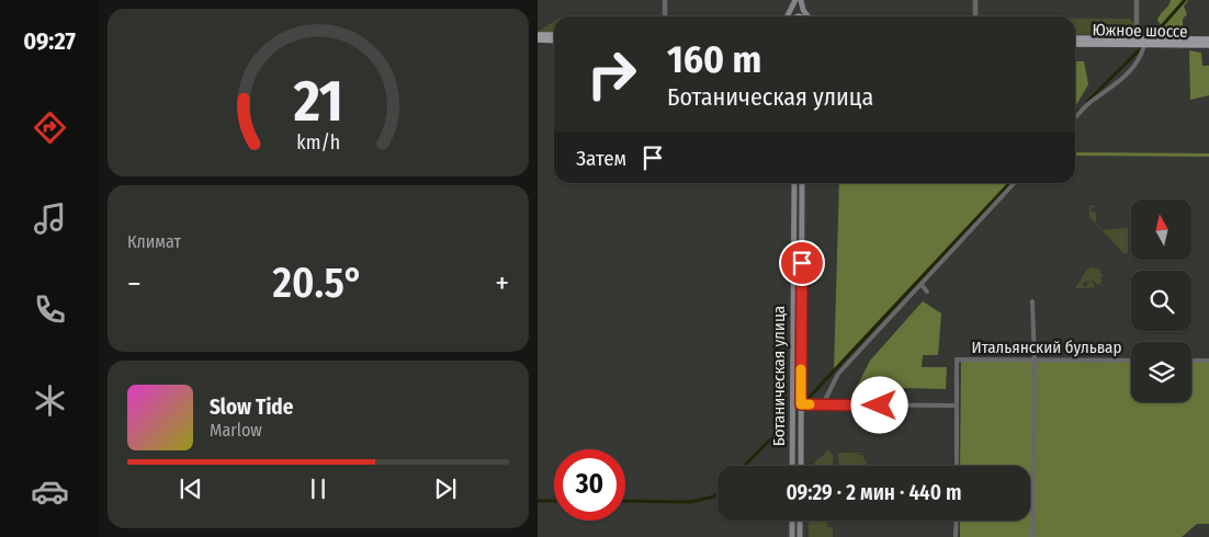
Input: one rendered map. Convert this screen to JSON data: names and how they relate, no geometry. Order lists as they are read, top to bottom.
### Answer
{
  "streets": {
    "main road": ["Южное шоссе", "Ботаническая улица"],
    "street": ["Итальянский бульвар"]
  },
  "north": "top",
  "page": {
    "tabs": "09:27",
    "turn": ["160 m", "Ботаническая улица"],
    "then": "Затем",
    "tile": "Климат",
    "heat": ["−", "20.5°", "+"],
    "song": ["Slow Tide", "Marlow"],
    "limit": "30",
    "trip": "09:29 · 2 мин · 440 m",
    "gauge": ["21", "km/h"]
  }
}
